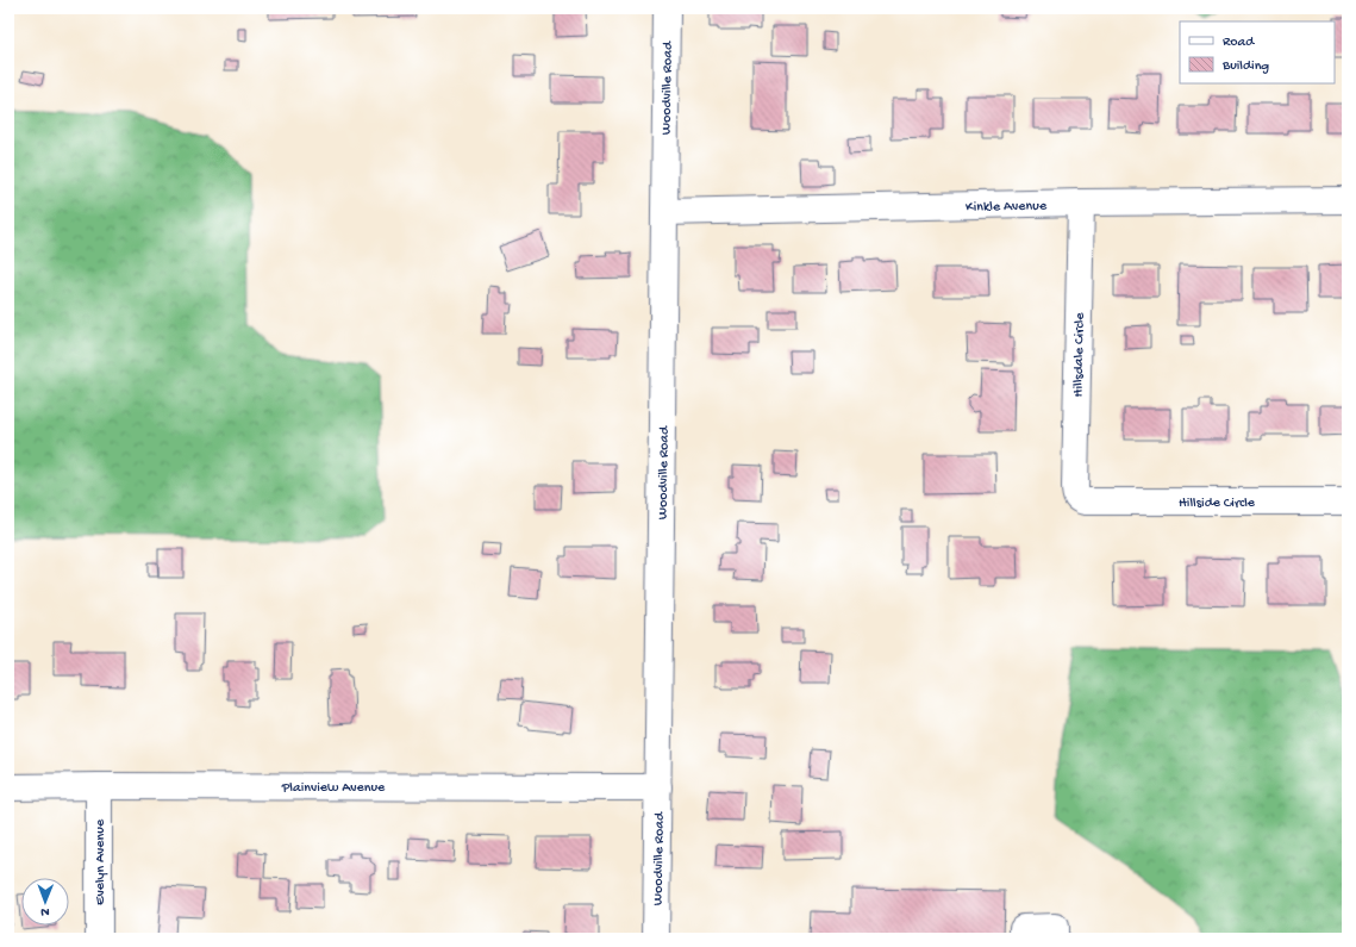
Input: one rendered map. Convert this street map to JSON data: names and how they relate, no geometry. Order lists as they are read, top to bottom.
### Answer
{
  "streets": {
    "street": [
      "Woodville Road",
      "Kinkle Avenue",
      "Hillsdale Circle",
      "Hillside Circle",
      "Plainview Avenue",
      "Evelyn Avenue"
    ]
  },
  "crossings": [
    ["Woodville Road", "Kinkle Avenue"],
    ["Woodville Road", "Plainview Avenue"],
    ["Kinkle Avenue", "Hillsdale Circle"],
    ["Hillsdale Circle", "Hillside Circle"],
    ["Plainview Avenue", "Evelyn Avenue"]
  ],
  "legend": ["Road", "Building"],
  "north": "bottom"
}
